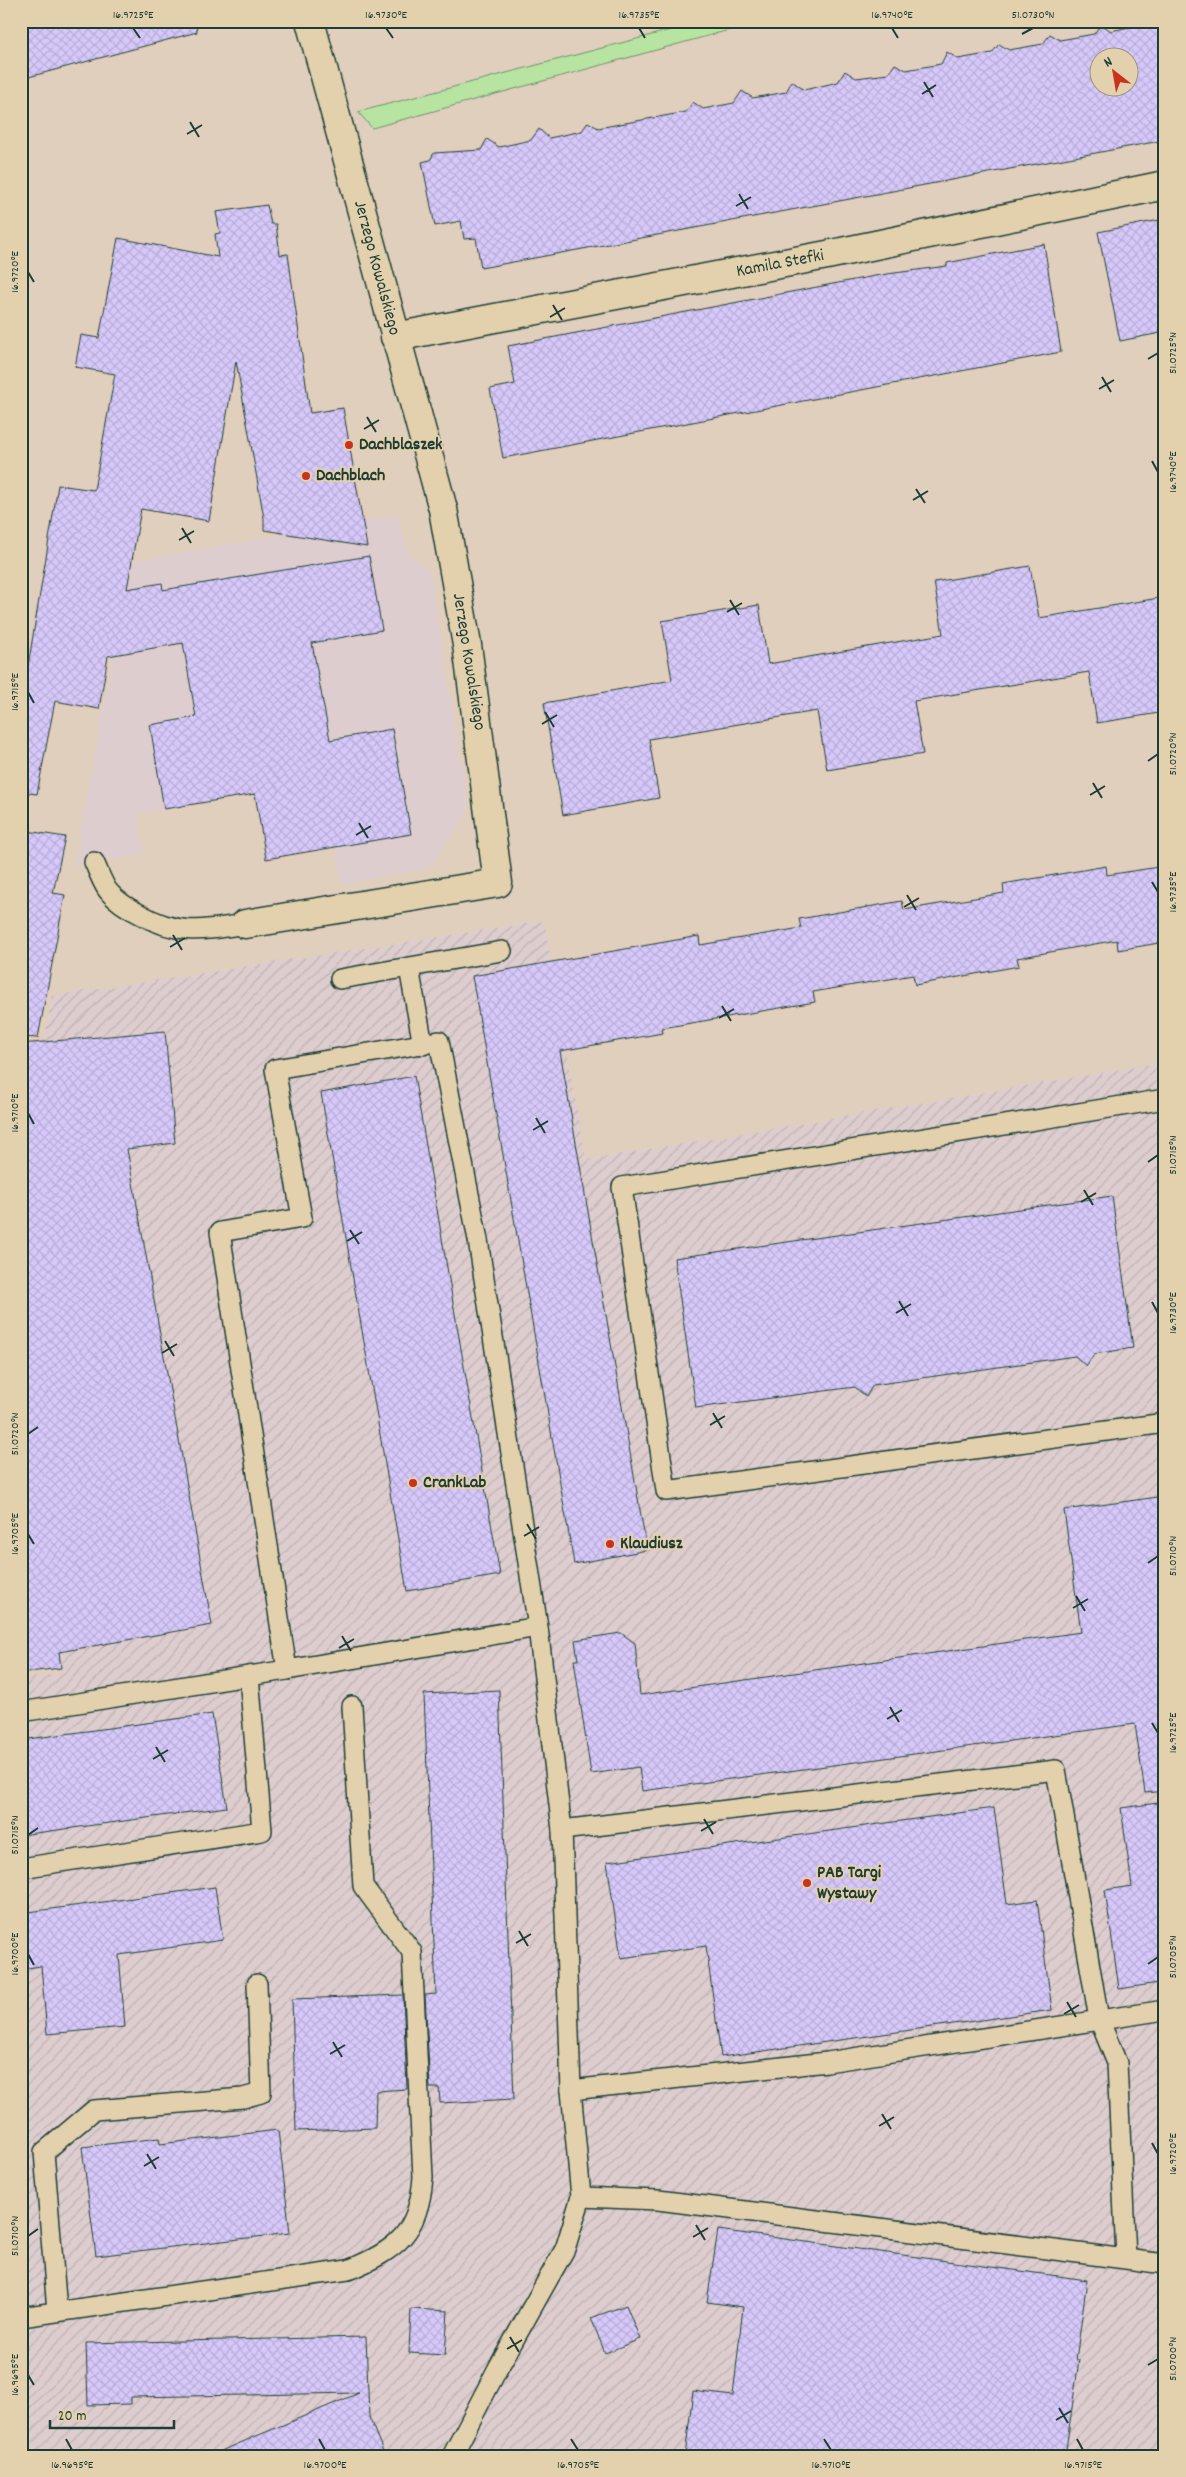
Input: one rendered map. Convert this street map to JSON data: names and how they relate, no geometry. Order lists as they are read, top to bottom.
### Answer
{
  "streets": {
    "street": ["Kamila Stefki", "Jerzego Kowalskiego"]
  },
  "crossings": [
    ["Kamila Stefki", "Jerzego Kowalskiego"]
  ],
  "places": [
    "Dachblaszek",
    "Dachblach",
    "CrankLab",
    "Klaudiusz",
    "PAB Targi Wystawy"
  ],
  "scale_bar": "20 m",
  "north": "top left",
  "coordinates": [
    "16.9725°E",
    "16.9730°E",
    "16.9735°E",
    "16.9740°E",
    "51.0730°N",
    "16.9720°E",
    "51.0725°N",
    "16.9715°E",
    "51.0720°N",
    "16.9710°E",
    "51.0715°N",
    "16.9705°E",
    "51.0710°N",
    "16.9700°E",
    "51.0705°N",
    "51.0700°N",
    "16.9695°E"
  ]
}
